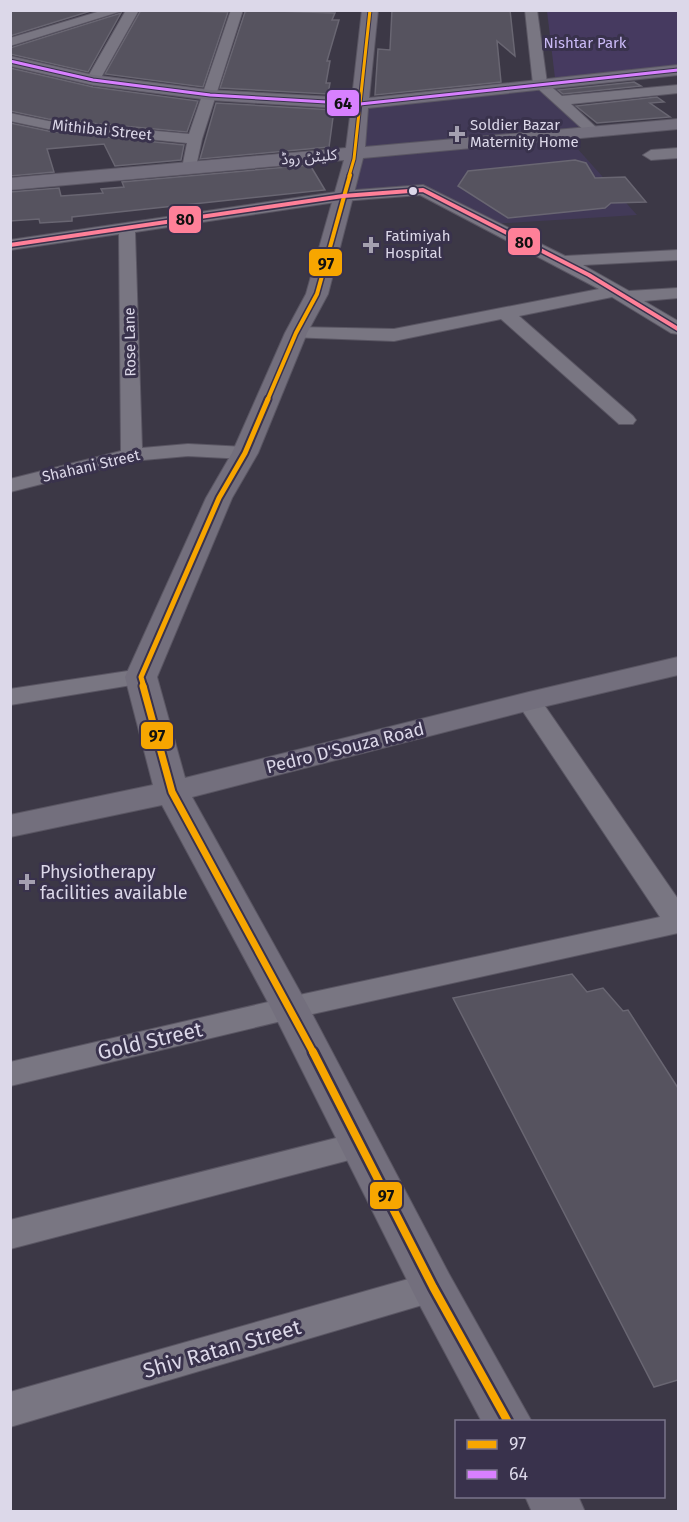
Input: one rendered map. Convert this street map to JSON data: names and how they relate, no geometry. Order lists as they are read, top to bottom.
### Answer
{
  "streets": {
    "street": [
      "Mithibai Street",
      "کلیٹن روڈ",
      "Rose Lane",
      "Shahani Street",
      "Pedro D'Souza Road",
      "Gold Street",
      "Shiv Ratan Street"
    ]
  },
  "crossings": [
    ["Rose Lane", "Shahani Street"]
  ],
  "parks": ["Nishtar Park"],
  "places": {
    "health": ["Soldier Bazar Maternity Home", "Fatimiyah Hospital", "Physiotherapy facilities available"]
  },
  "lines": ["transit line 97", "transit line 64", "transit line 80"],
  "legend": ["97", "64"]
}
